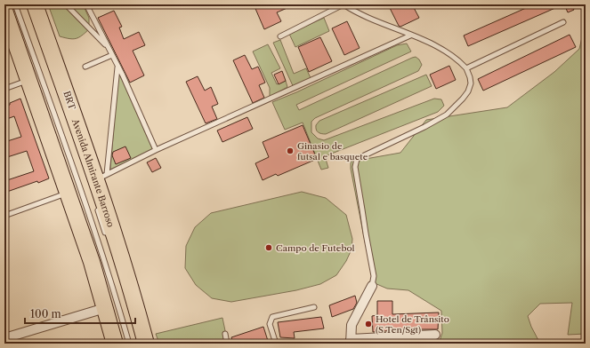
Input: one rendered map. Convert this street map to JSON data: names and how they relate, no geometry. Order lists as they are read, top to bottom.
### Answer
{
  "streets": {
    "highway": ["Avenida Almirante Barroso"]
  },
  "places": ["Ginasio de futsal e basquete", "Campo de Futebol", "Hotel de Trânsito (S Ten/Sgt)"],
  "scale_bar": "100 m"
}
